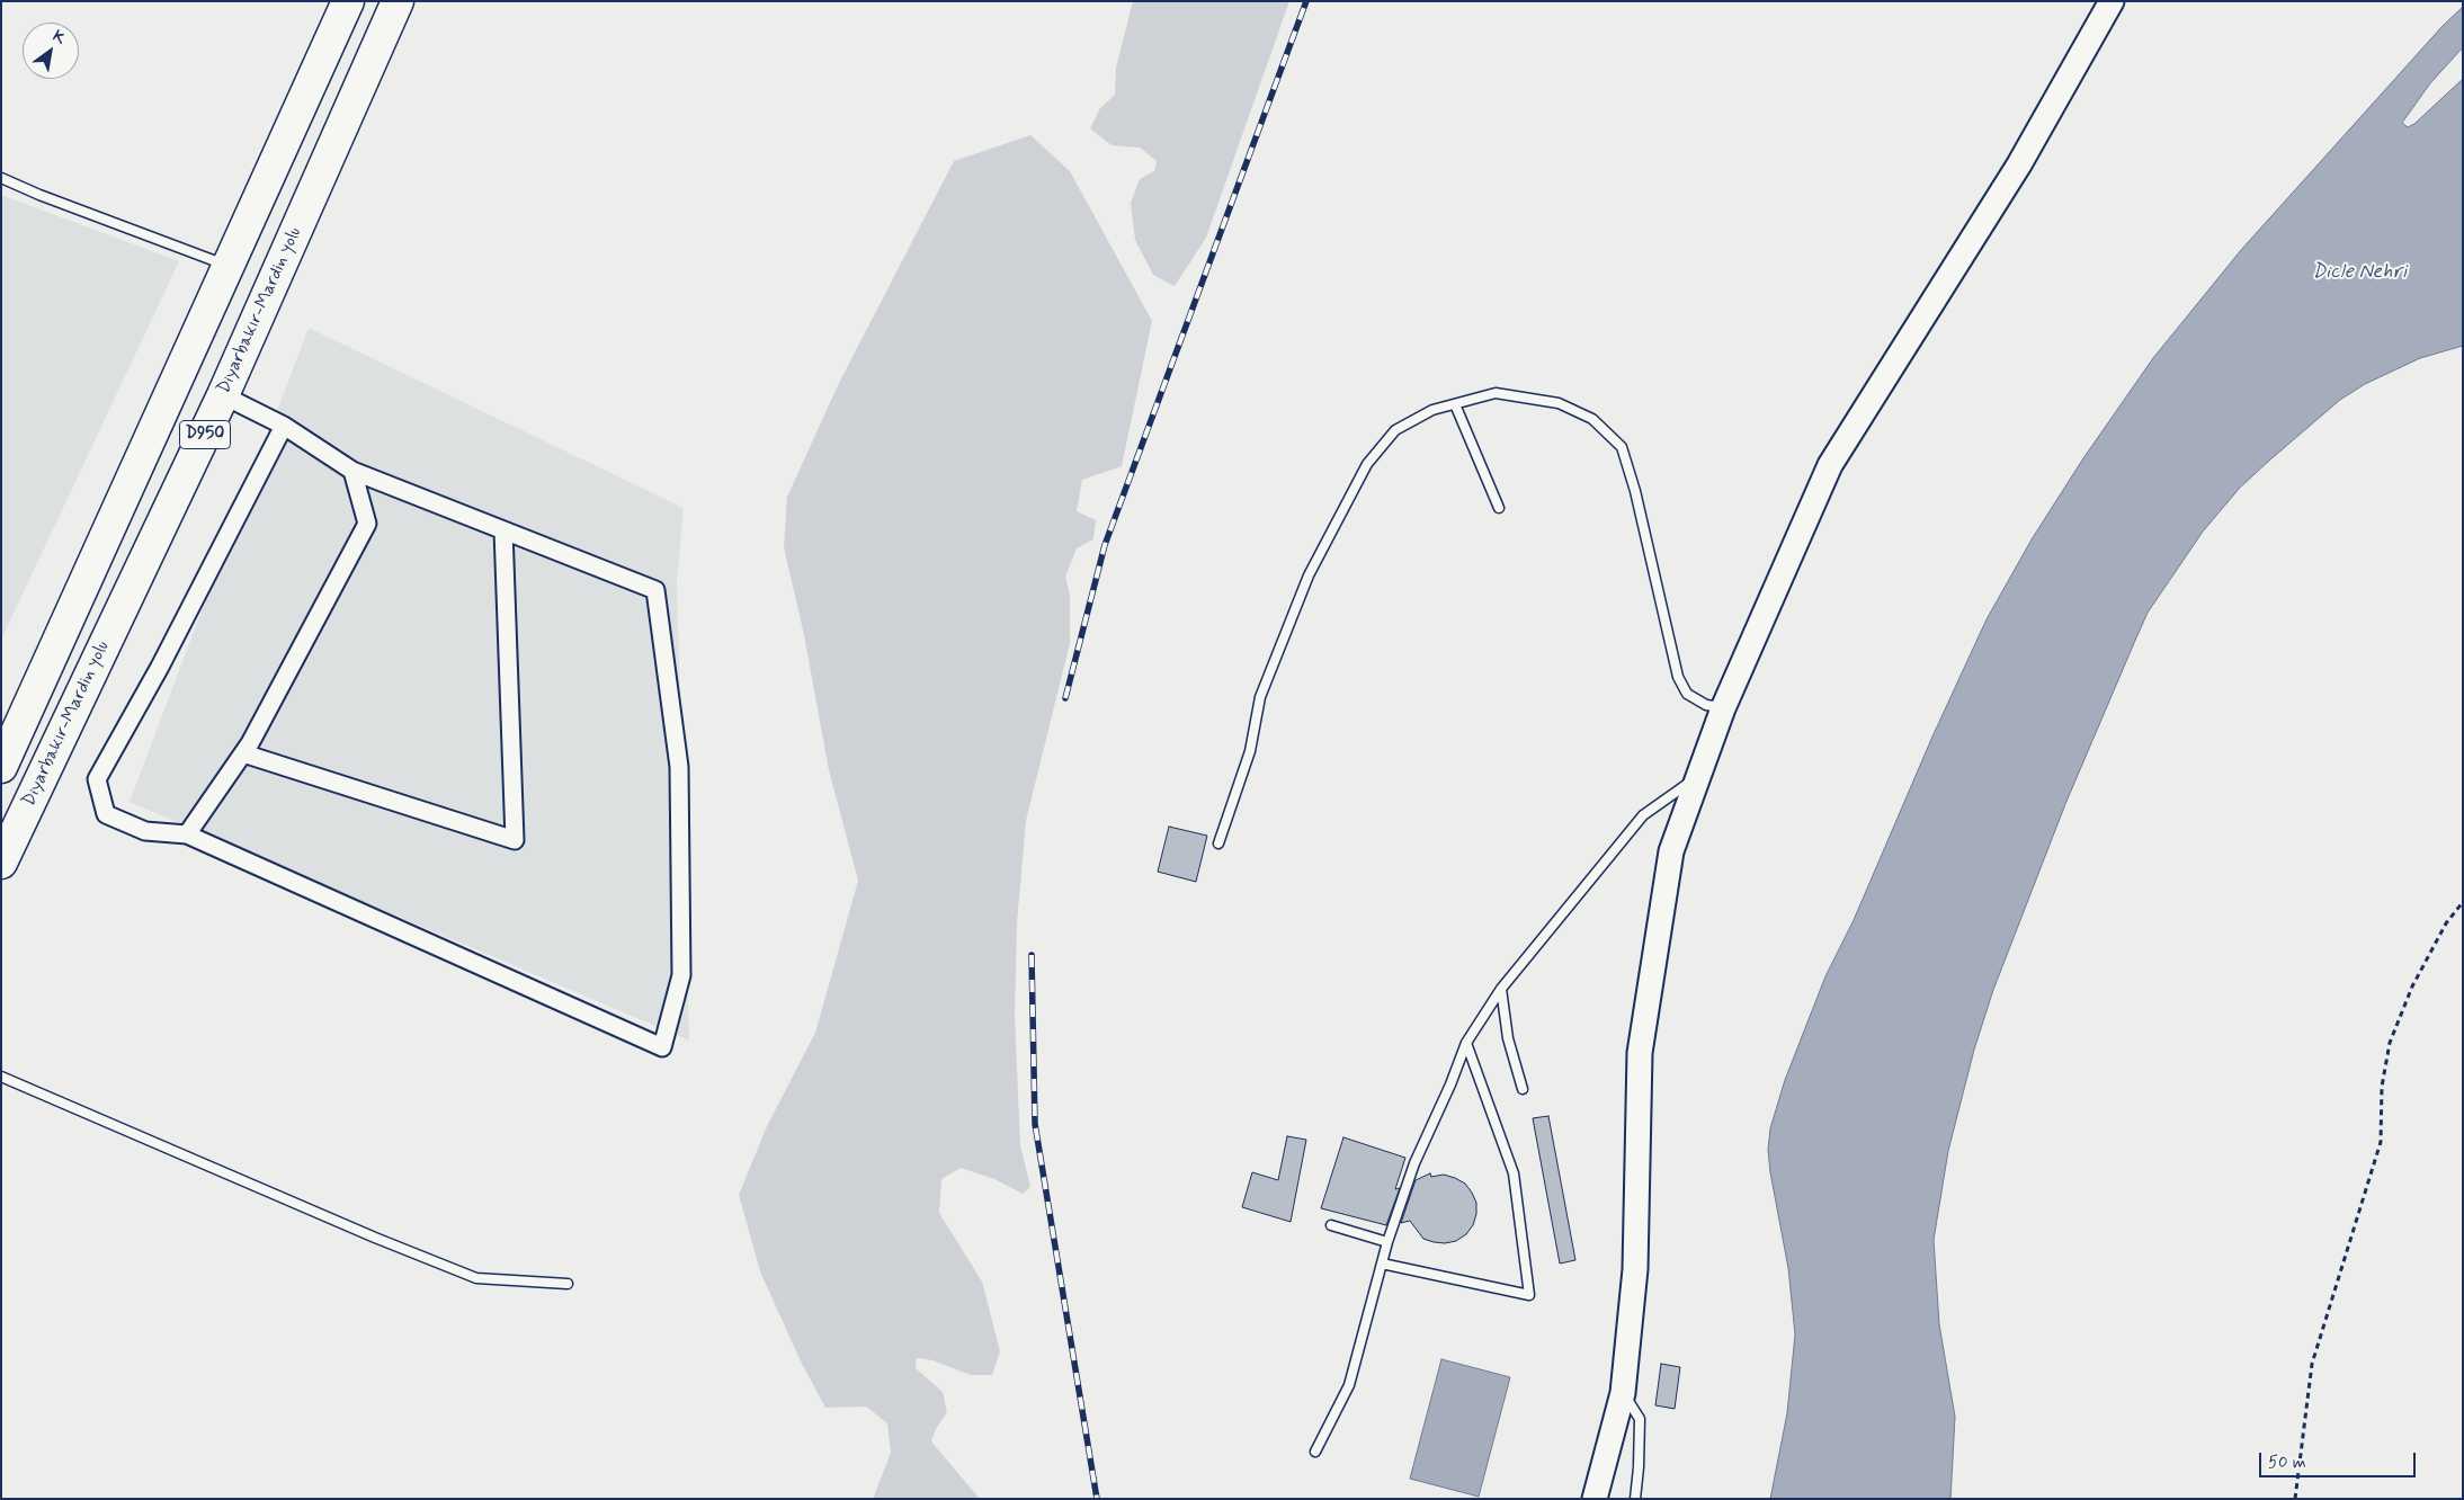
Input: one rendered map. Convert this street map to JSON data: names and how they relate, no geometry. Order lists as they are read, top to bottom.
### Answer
{
  "streets": {
    "highway": ["Diyarbakır-Mardin yolu", "D950"]
  },
  "water": ["Dicle Nehri"],
  "scale_bar": "50 m",
  "north": "top right"
}
